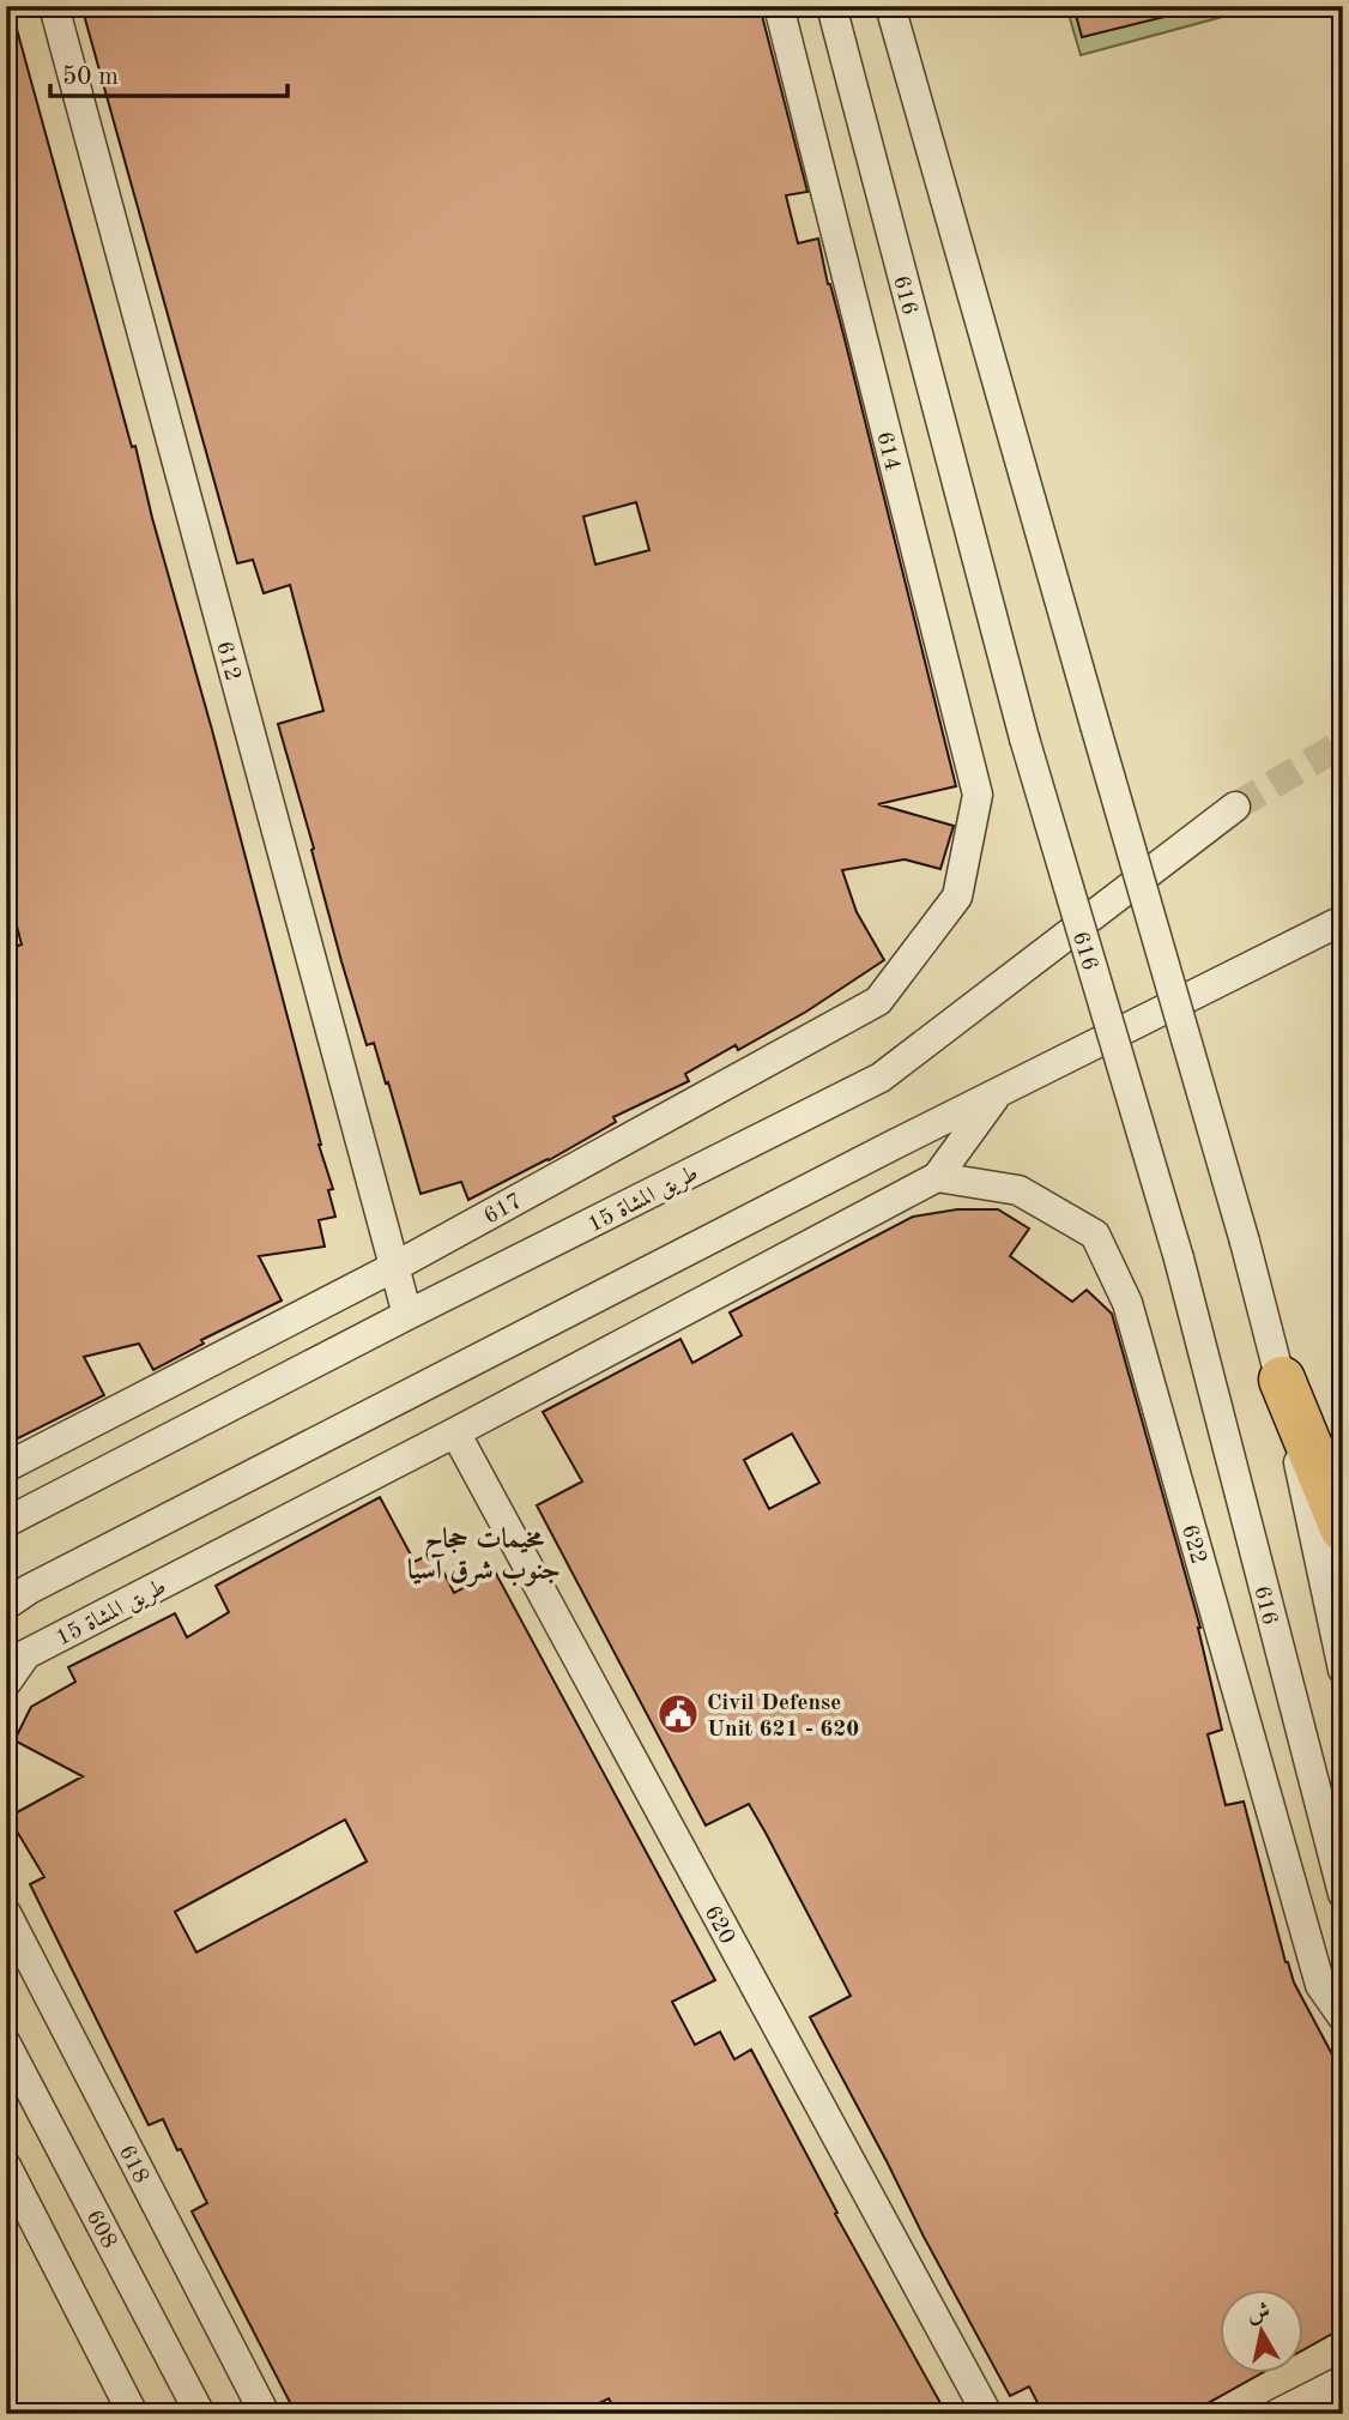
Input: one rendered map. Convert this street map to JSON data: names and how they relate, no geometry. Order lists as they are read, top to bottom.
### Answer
{
  "streets": {
    "street": [
      "616",
      "614",
      "612",
      "طريق المشاة 15",
      "617",
      "622",
      "620",
      "618",
      "608"
    ]
  },
  "crossings": [
    ["614", "617"],
    ["612", "طريق المشاة 15"],
    ["612", "617"],
    ["طريق المشاة 15", "622"],
    ["طريق المشاة 15", "620"]
  ],
  "districts": ["مخيمات حجاج جنوب شرق آسيا"],
  "places": {
    "public building": ["Civil Defense Unit 621 - 620"]
  },
  "scale_bar": "50 m",
  "north": "top"
}
